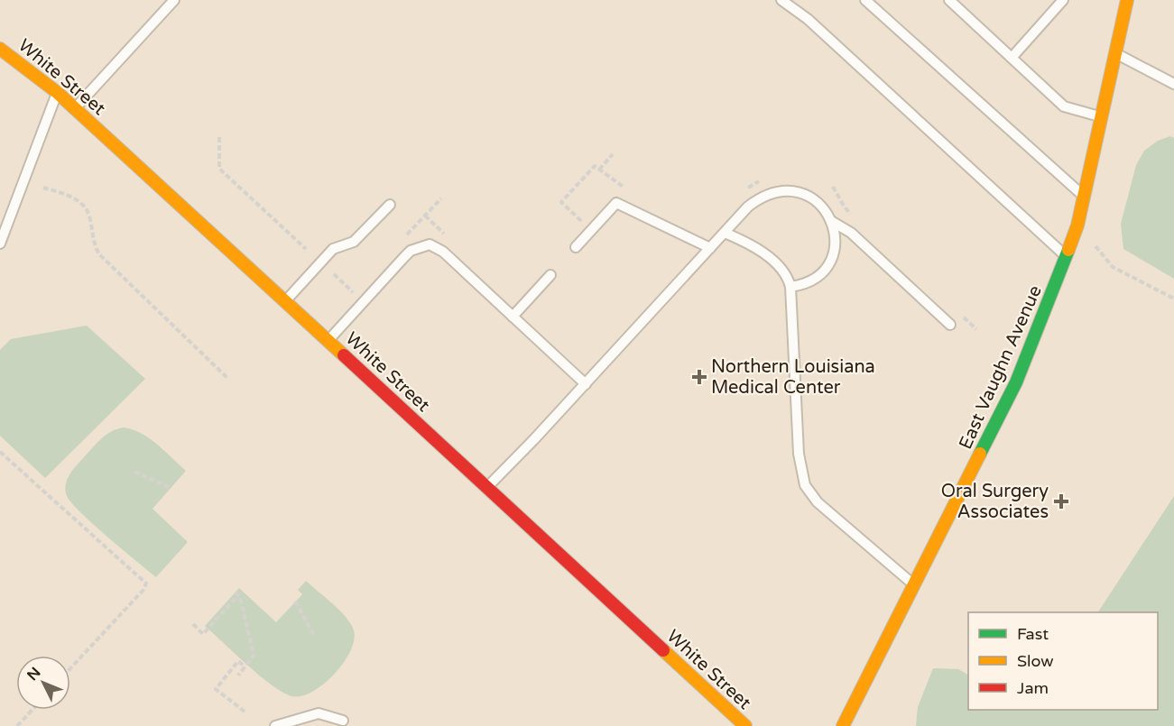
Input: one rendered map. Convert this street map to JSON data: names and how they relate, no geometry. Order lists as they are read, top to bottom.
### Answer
{
  "streets": {
    "street": ["White Street", "East Vaughn Avenue"]
  },
  "places": {
    "health": ["Northern Louisiana Medical Center", "Oral Surgery Associates"]
  },
  "legend": ["Fast", "Slow", "Jam"],
  "north": "top left"
}
